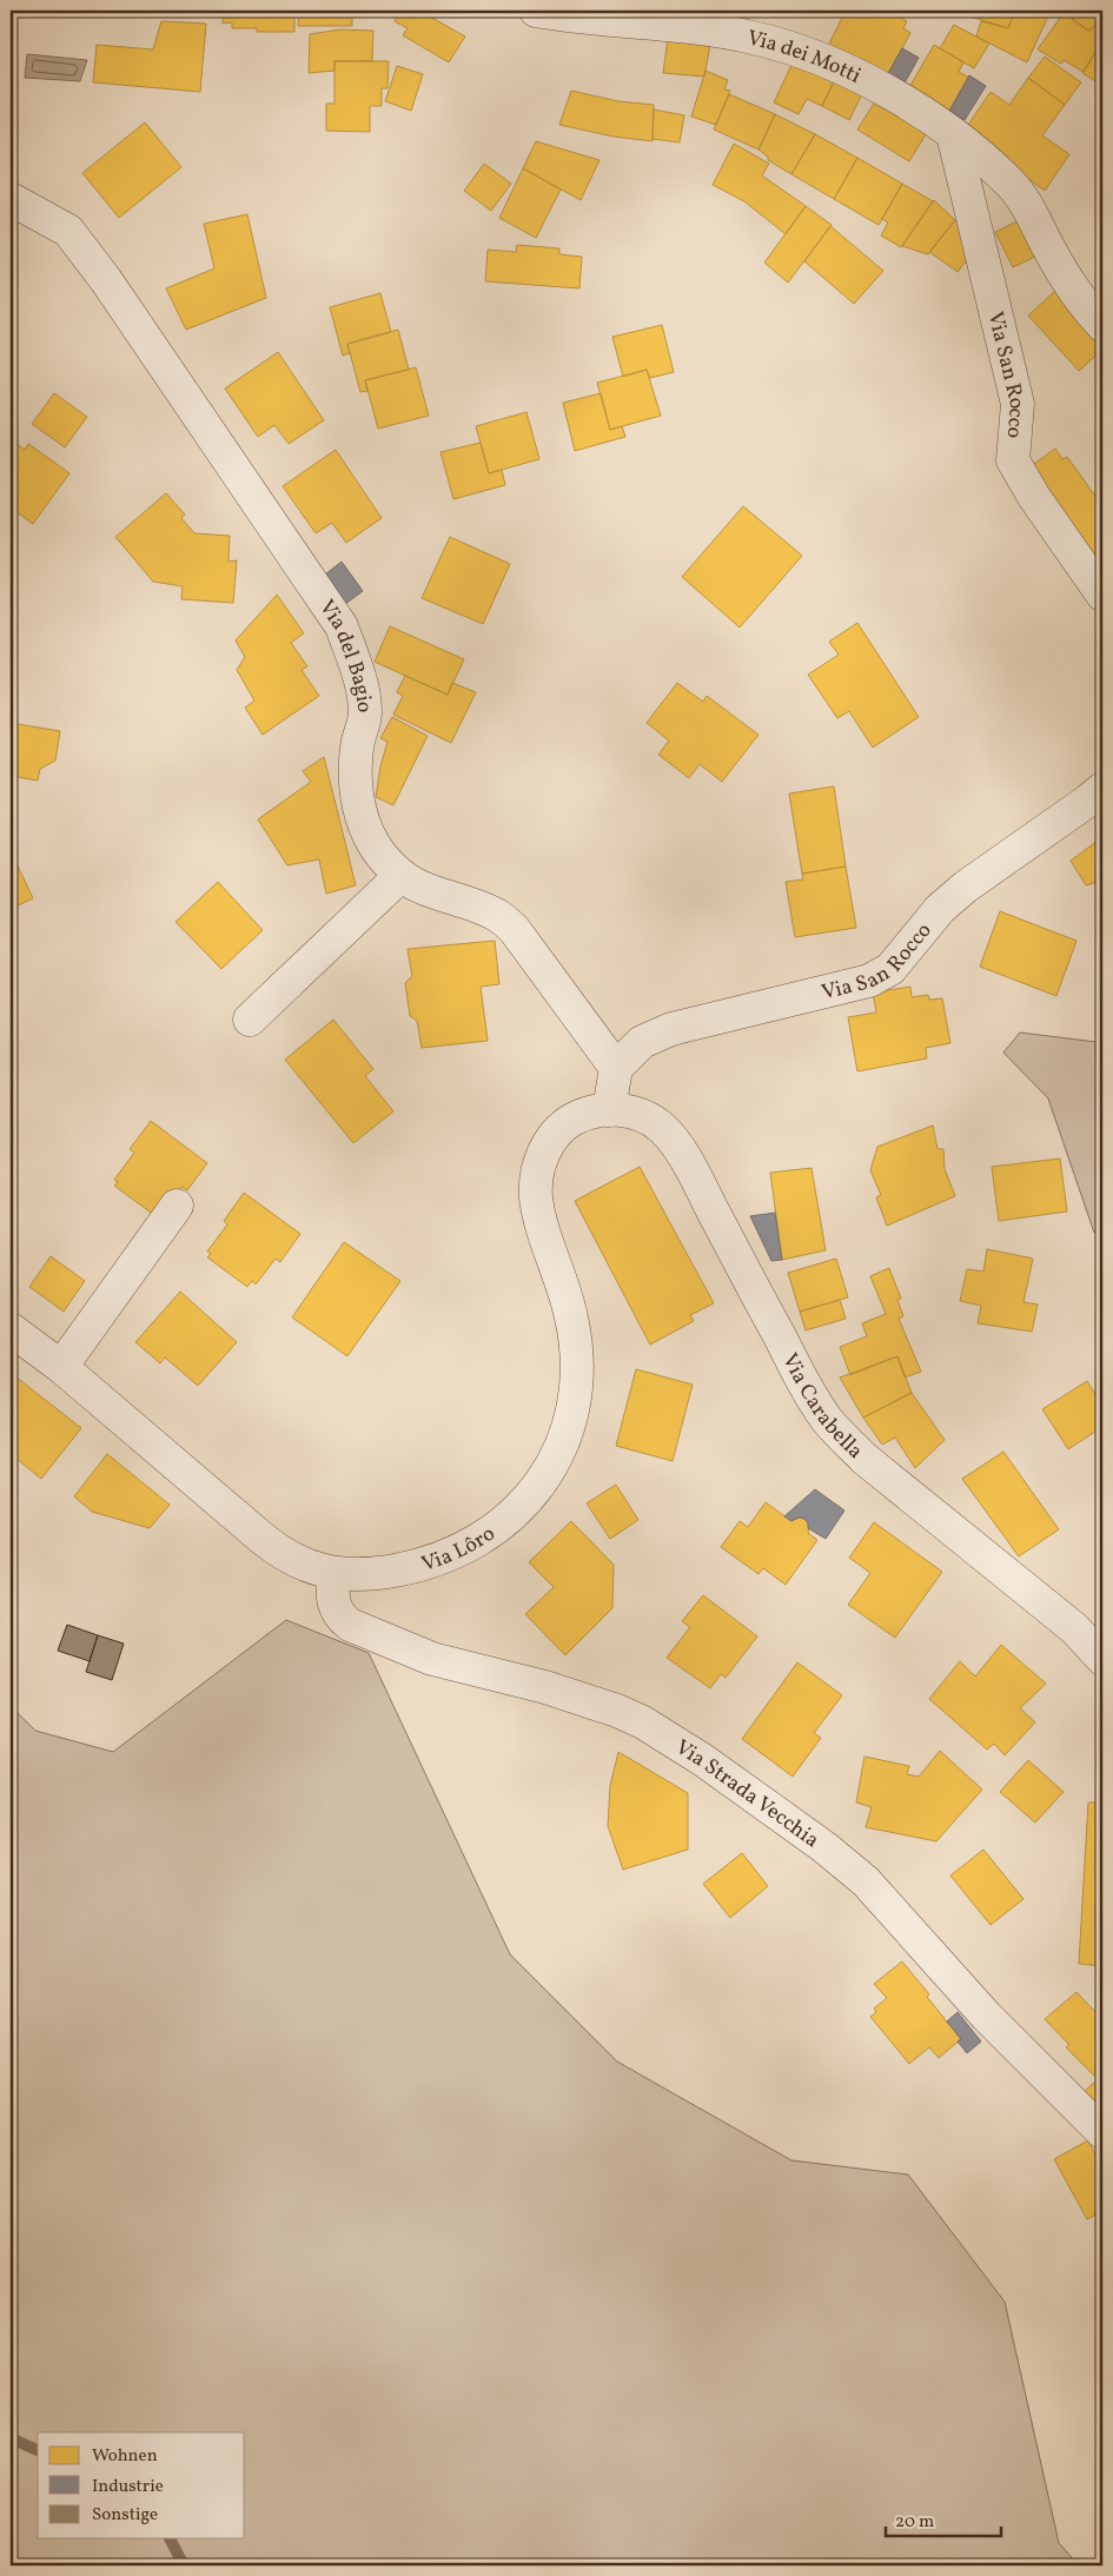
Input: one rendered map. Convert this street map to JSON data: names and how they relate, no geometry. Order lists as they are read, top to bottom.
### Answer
{
  "streets": {
    "street": [
      "Via dei Motti",
      "Via San Rocco",
      "Via del Bagio",
      "Via Carabella",
      "Via Lôro",
      "Via Strada Vecchia"
    ]
  },
  "crossings": [
    ["Via dei Motti", "Via San Rocco"],
    ["Via San Rocco", "Via del Bagio"],
    ["Via Carabella", "Via Lôro"],
    ["Via Lôro", "Via Strada Vecchia"]
  ],
  "legend": ["Wohnen", "Industrie", "Sonstige"],
  "scale_bar": "20 m"
}
